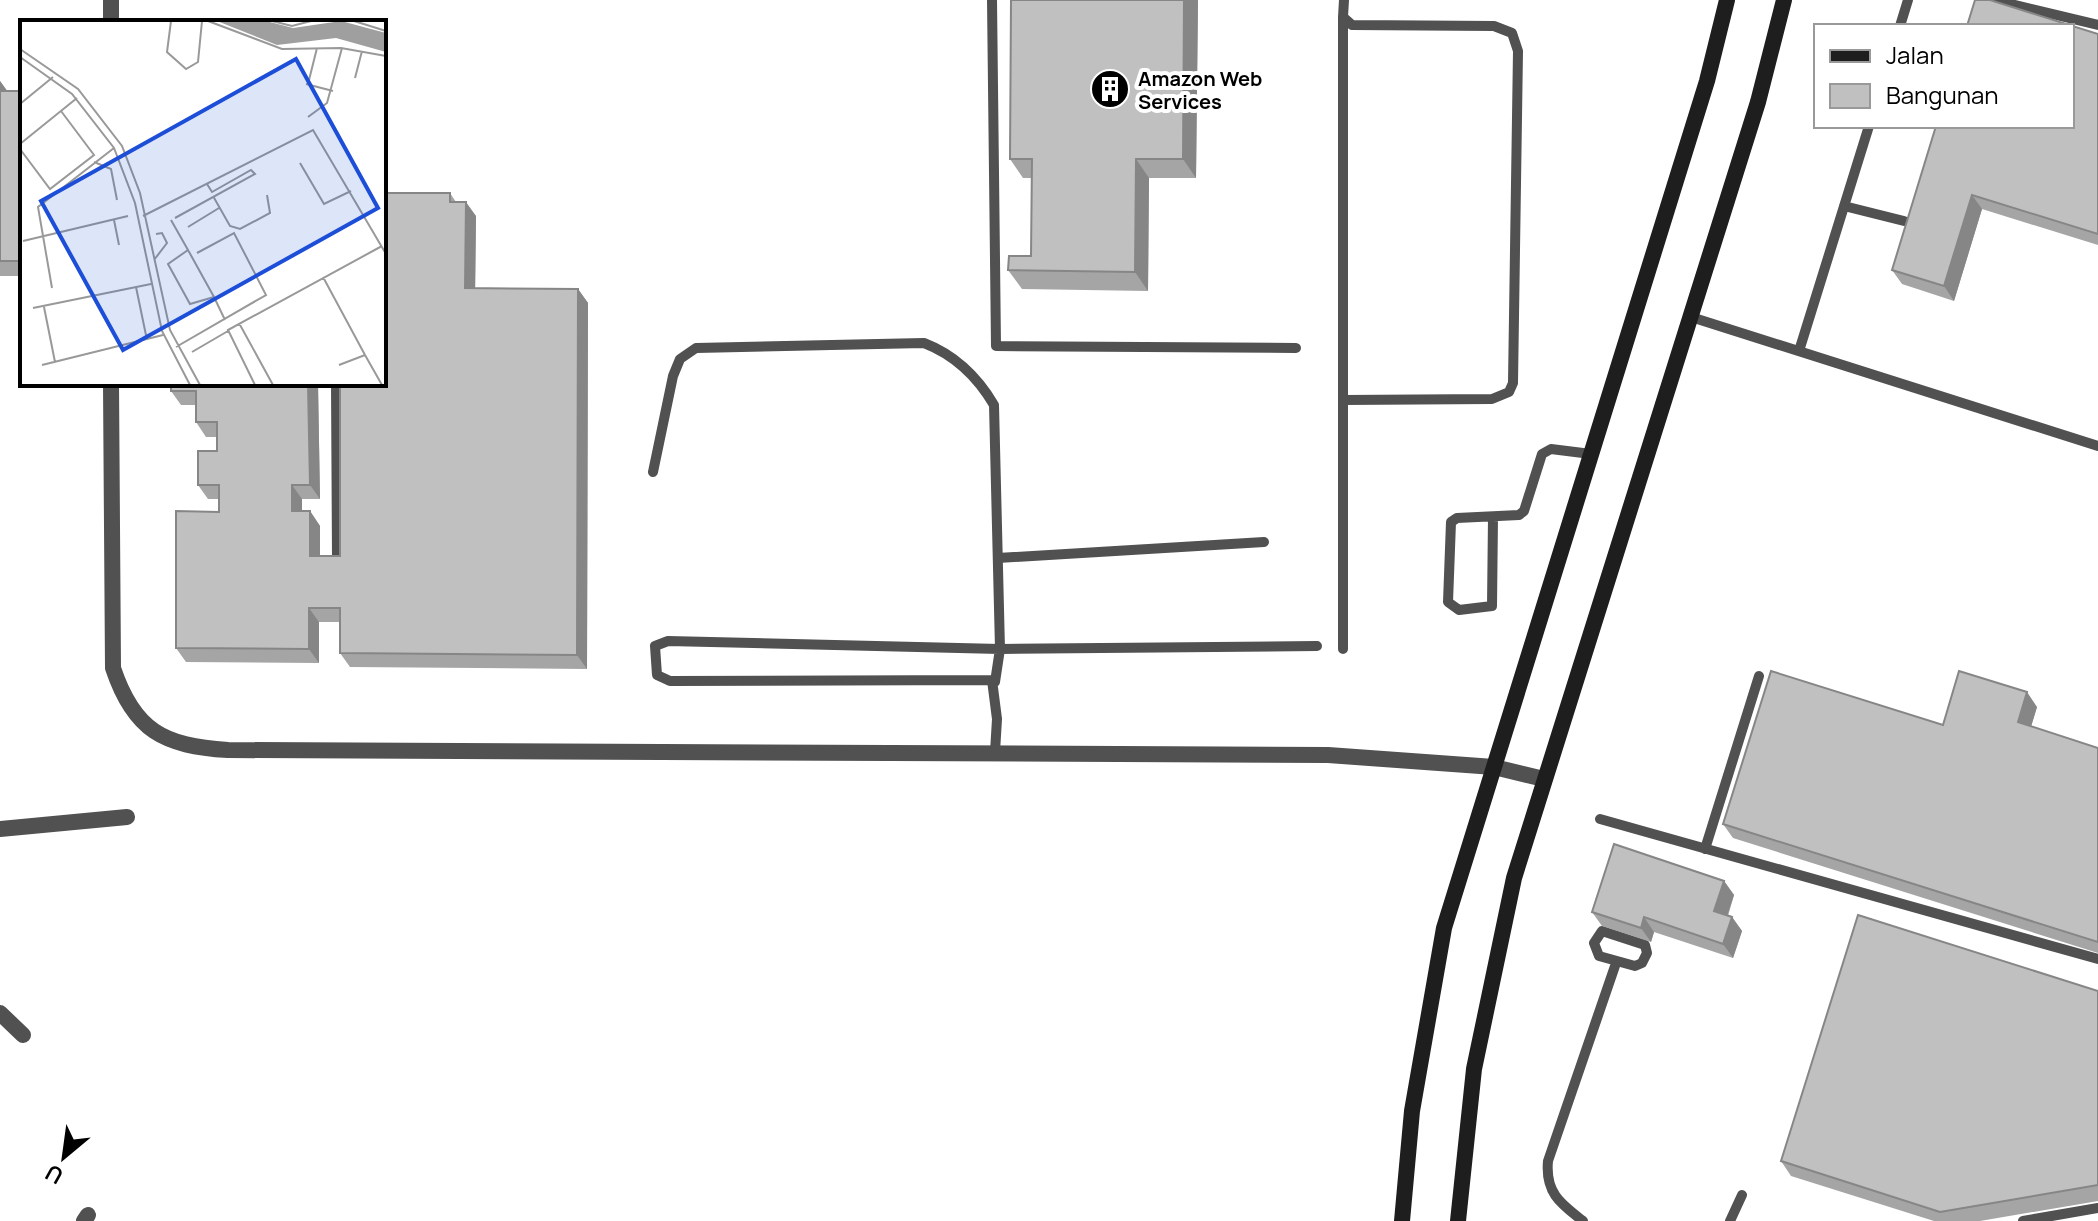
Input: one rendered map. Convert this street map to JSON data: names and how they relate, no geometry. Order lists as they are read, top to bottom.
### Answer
{
  "places": {
    "building": ["Amazon Web Services"]
  },
  "legend": ["Jalan", "Bangunan"],
  "north": "bottom left"
}
